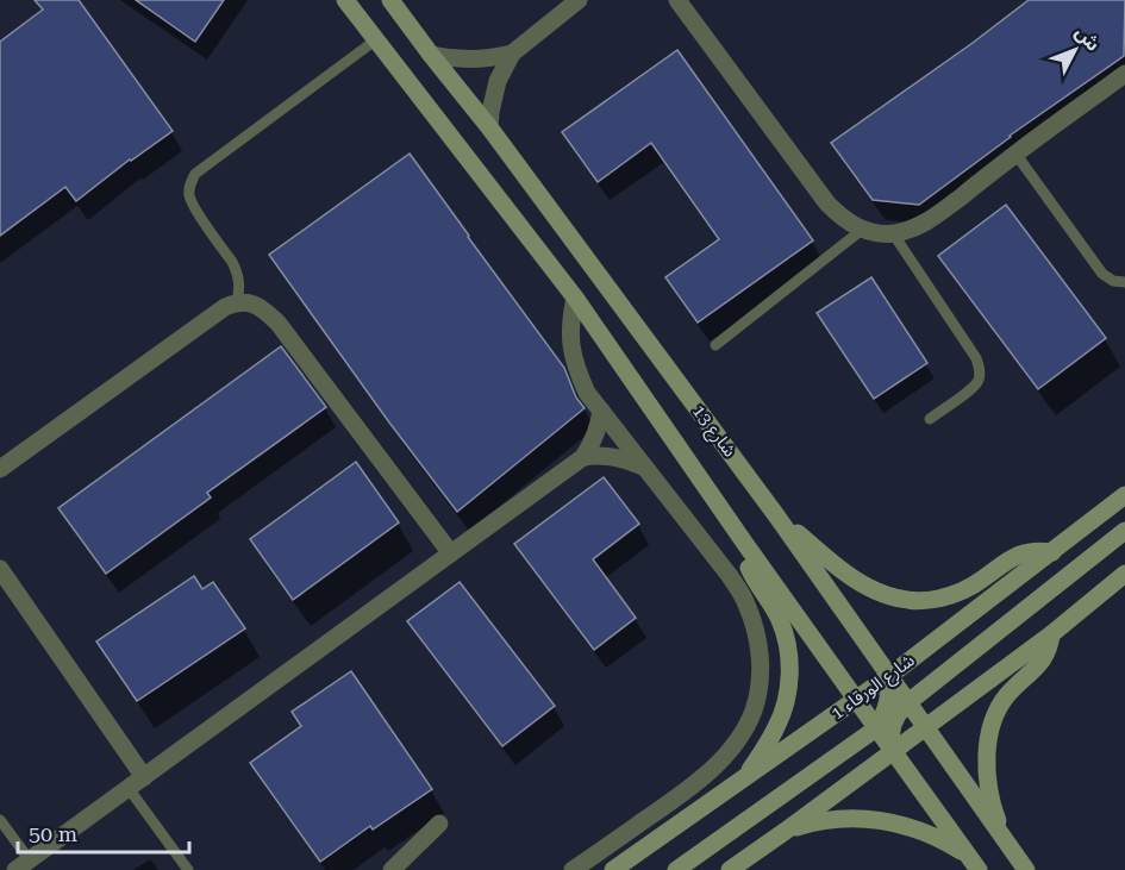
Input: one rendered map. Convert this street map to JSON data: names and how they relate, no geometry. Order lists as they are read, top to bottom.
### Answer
{
  "streets": {
    "main road": ["شارع 13", "شارع الورقاء 1"]
  },
  "crossings": [
    ["شارع 13", "شارع الورقاء 1"]
  ],
  "scale_bar": "50 m",
  "north": "top right"
}
